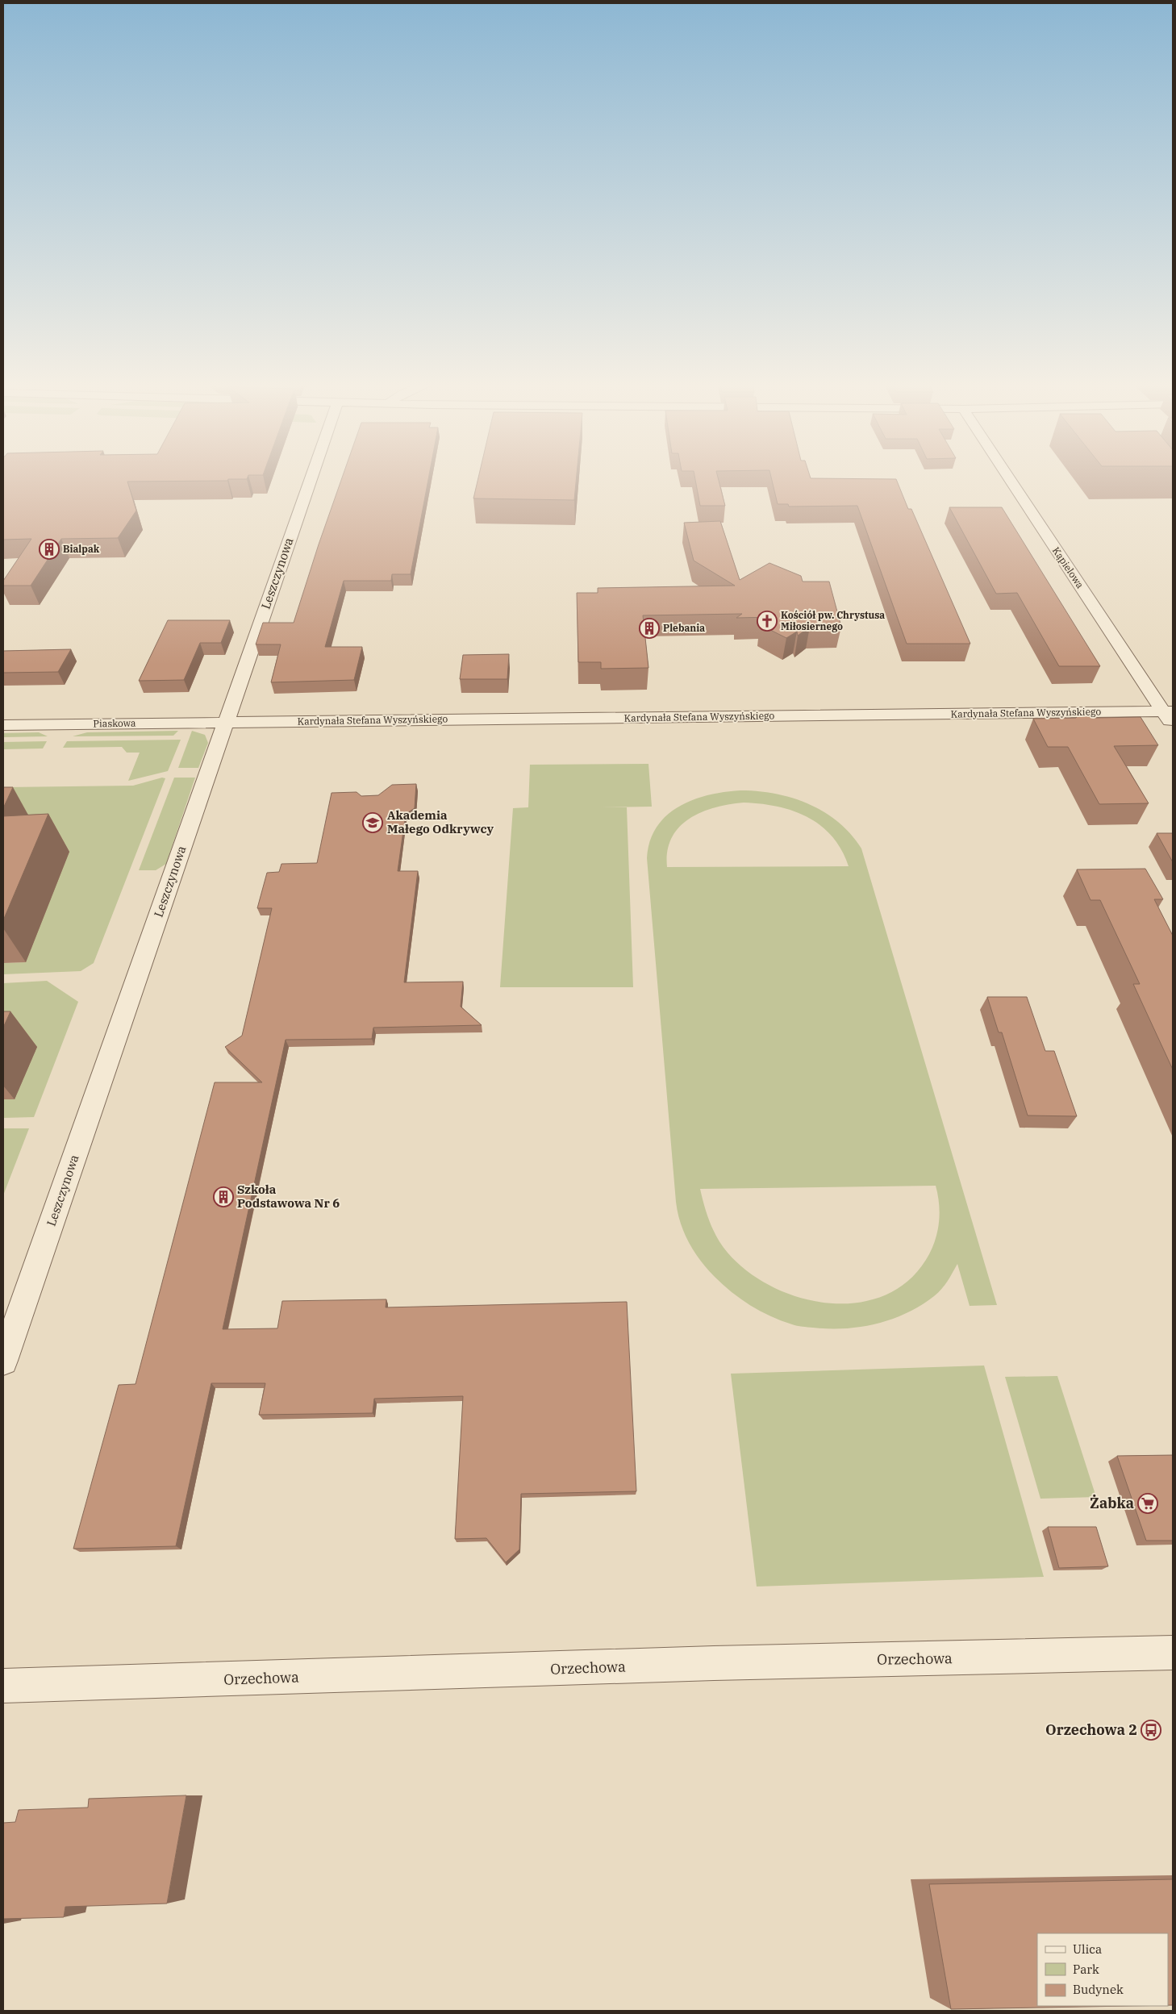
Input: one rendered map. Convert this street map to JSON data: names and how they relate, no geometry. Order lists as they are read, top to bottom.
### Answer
{
  "streets": {
    "street": [
      "Kąpielowa",
      "Leszczynowa",
      "Kardynała Stefana Wyszyńskiego",
      "Piaskowa",
      "Orzechowa"
    ]
  },
  "crossings": [
    ["Kąpielowa", "Kardynała Stefana Wyszyńskiego"],
    ["Leszczynowa", "Kardynała Stefana Wyszyńskiego"],
    ["Leszczynowa", "Piaskowa"],
    ["Kardynała Stefana Wyszyńskiego", "Piaskowa"]
  ],
  "places": {
    "building": ["Bialpak", "Plebania", "Szkoła Podstawowa Nr 6"],
    "church": ["Kościół pw. Chrystusa Miłosiernego"],
    "school or university": ["Akademia Małego Odkrywcy"],
    "supermarket": ["Żabka"],
    "bus stop": ["Orzechowa 2"]
  },
  "legend": ["Ulica", "Park", "Budynek"]
}
